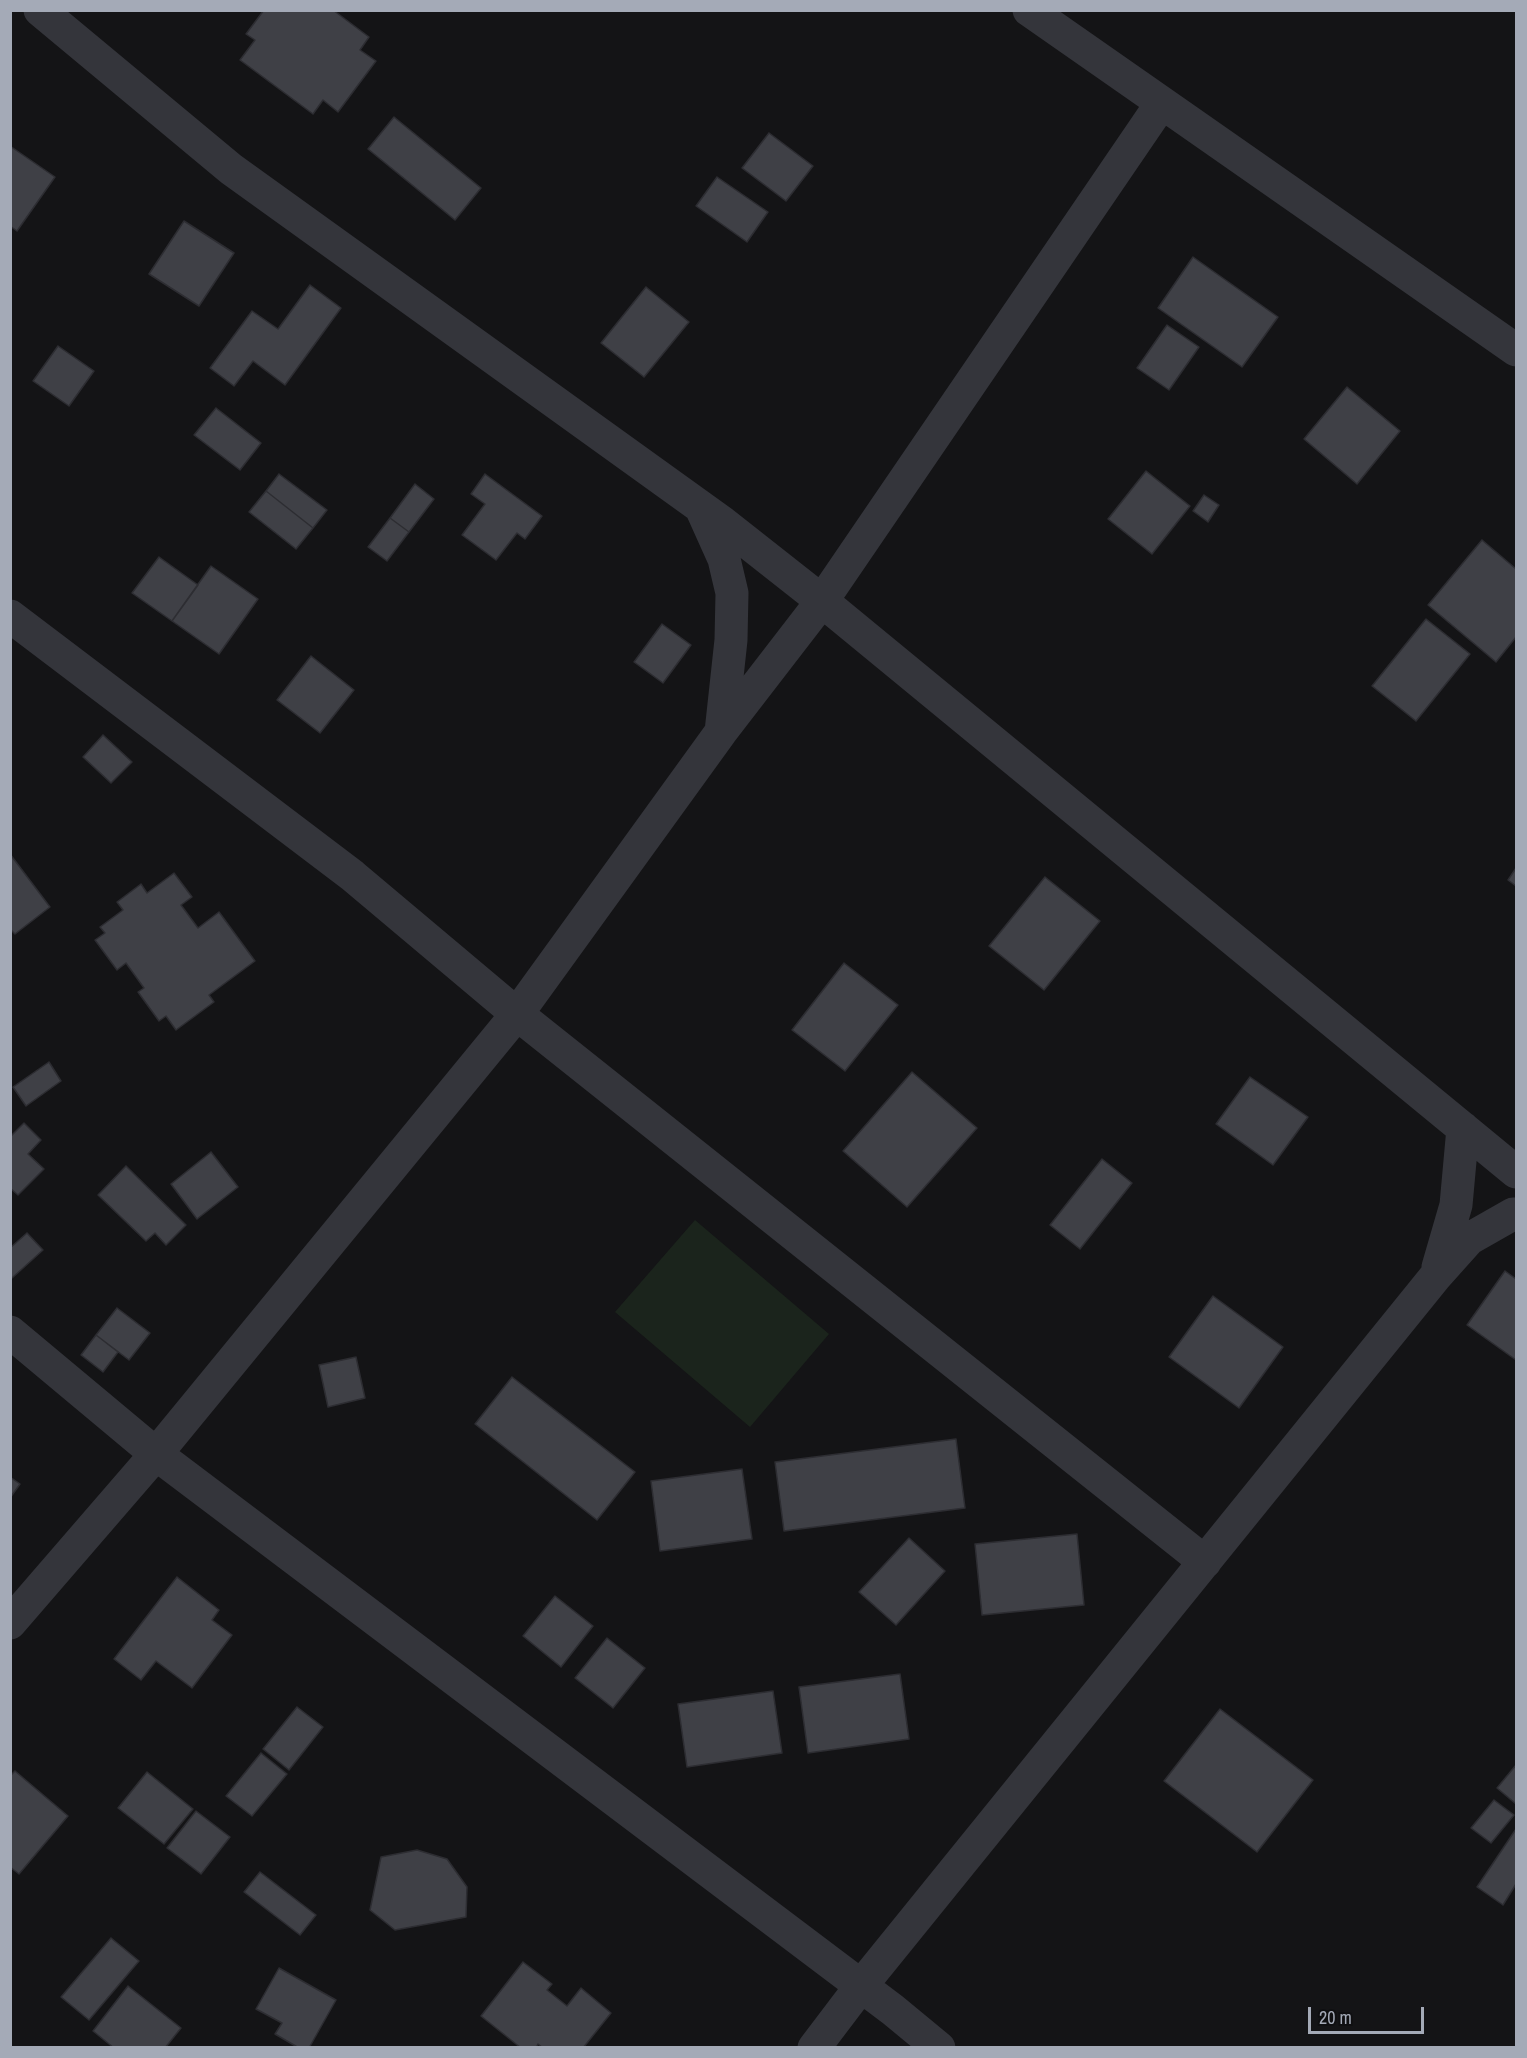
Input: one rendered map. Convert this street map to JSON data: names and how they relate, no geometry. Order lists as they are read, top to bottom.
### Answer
{
  "scale_bar": "20 m"
}
